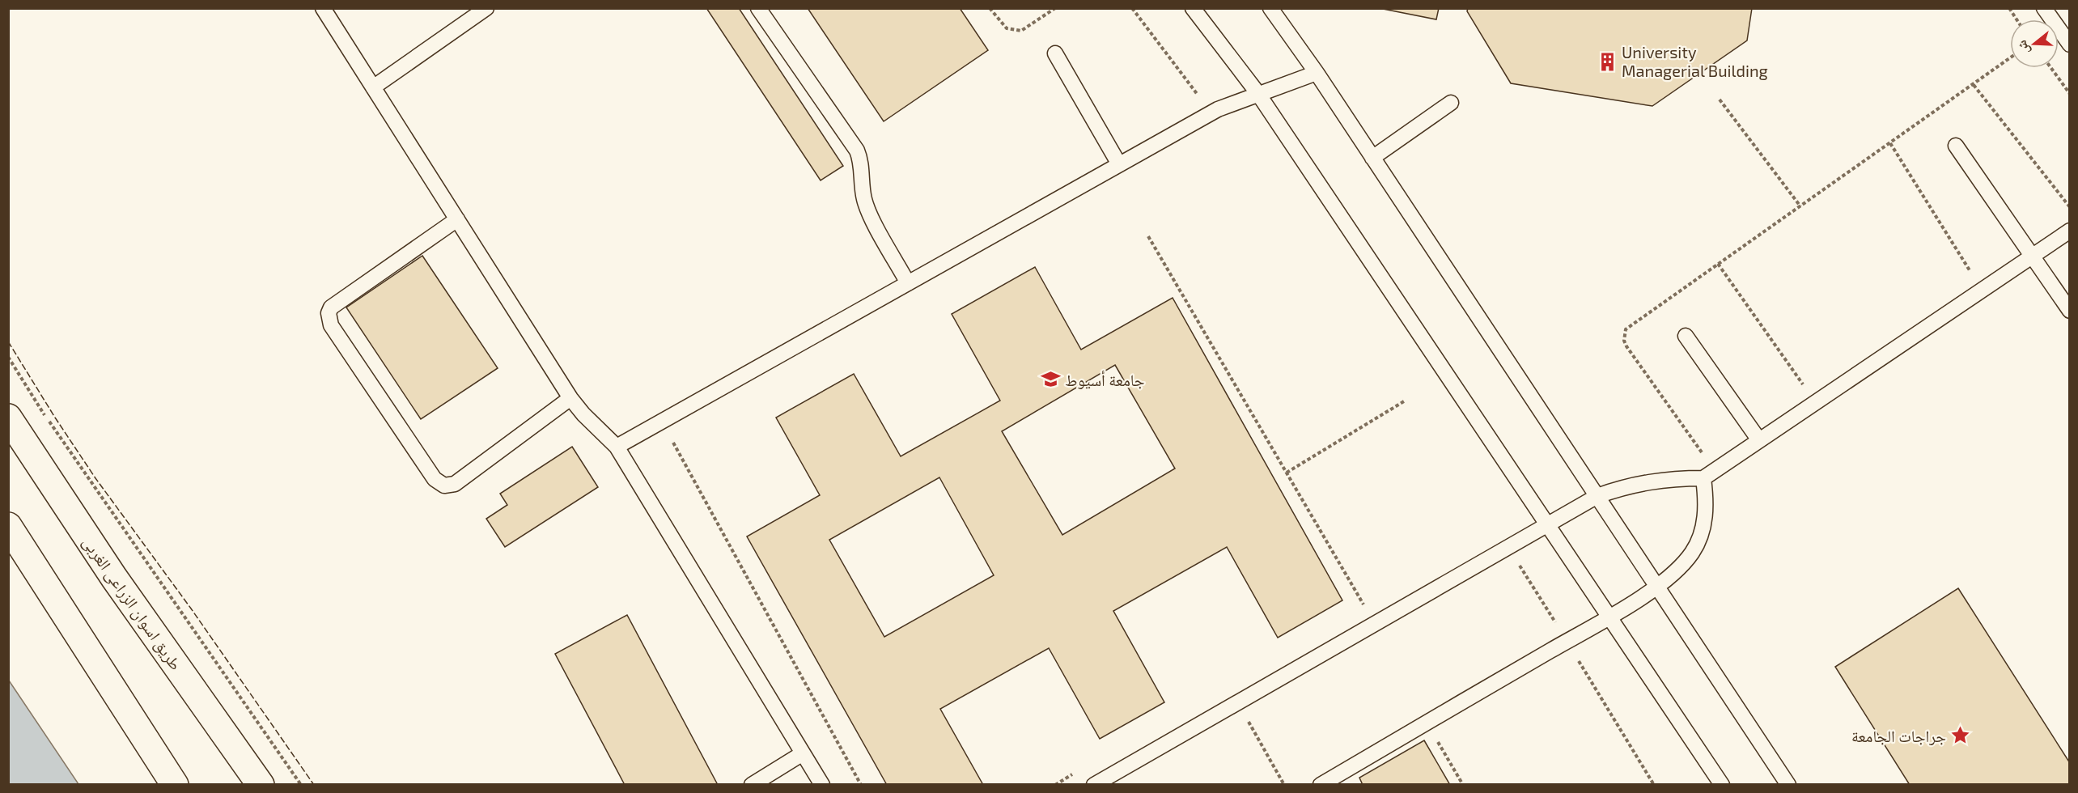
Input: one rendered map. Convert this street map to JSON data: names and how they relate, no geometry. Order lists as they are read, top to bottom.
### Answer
{
  "streets": {
    "main road": ["طريق اسوان الزراعى الغربى"]
  },
  "places": {
    "building": ["University Managerial Building"],
    "school or university": ["جامعة أسيوط"],
    "place": ["جراجات الجامعة"]
  },
  "north": "left"
}
